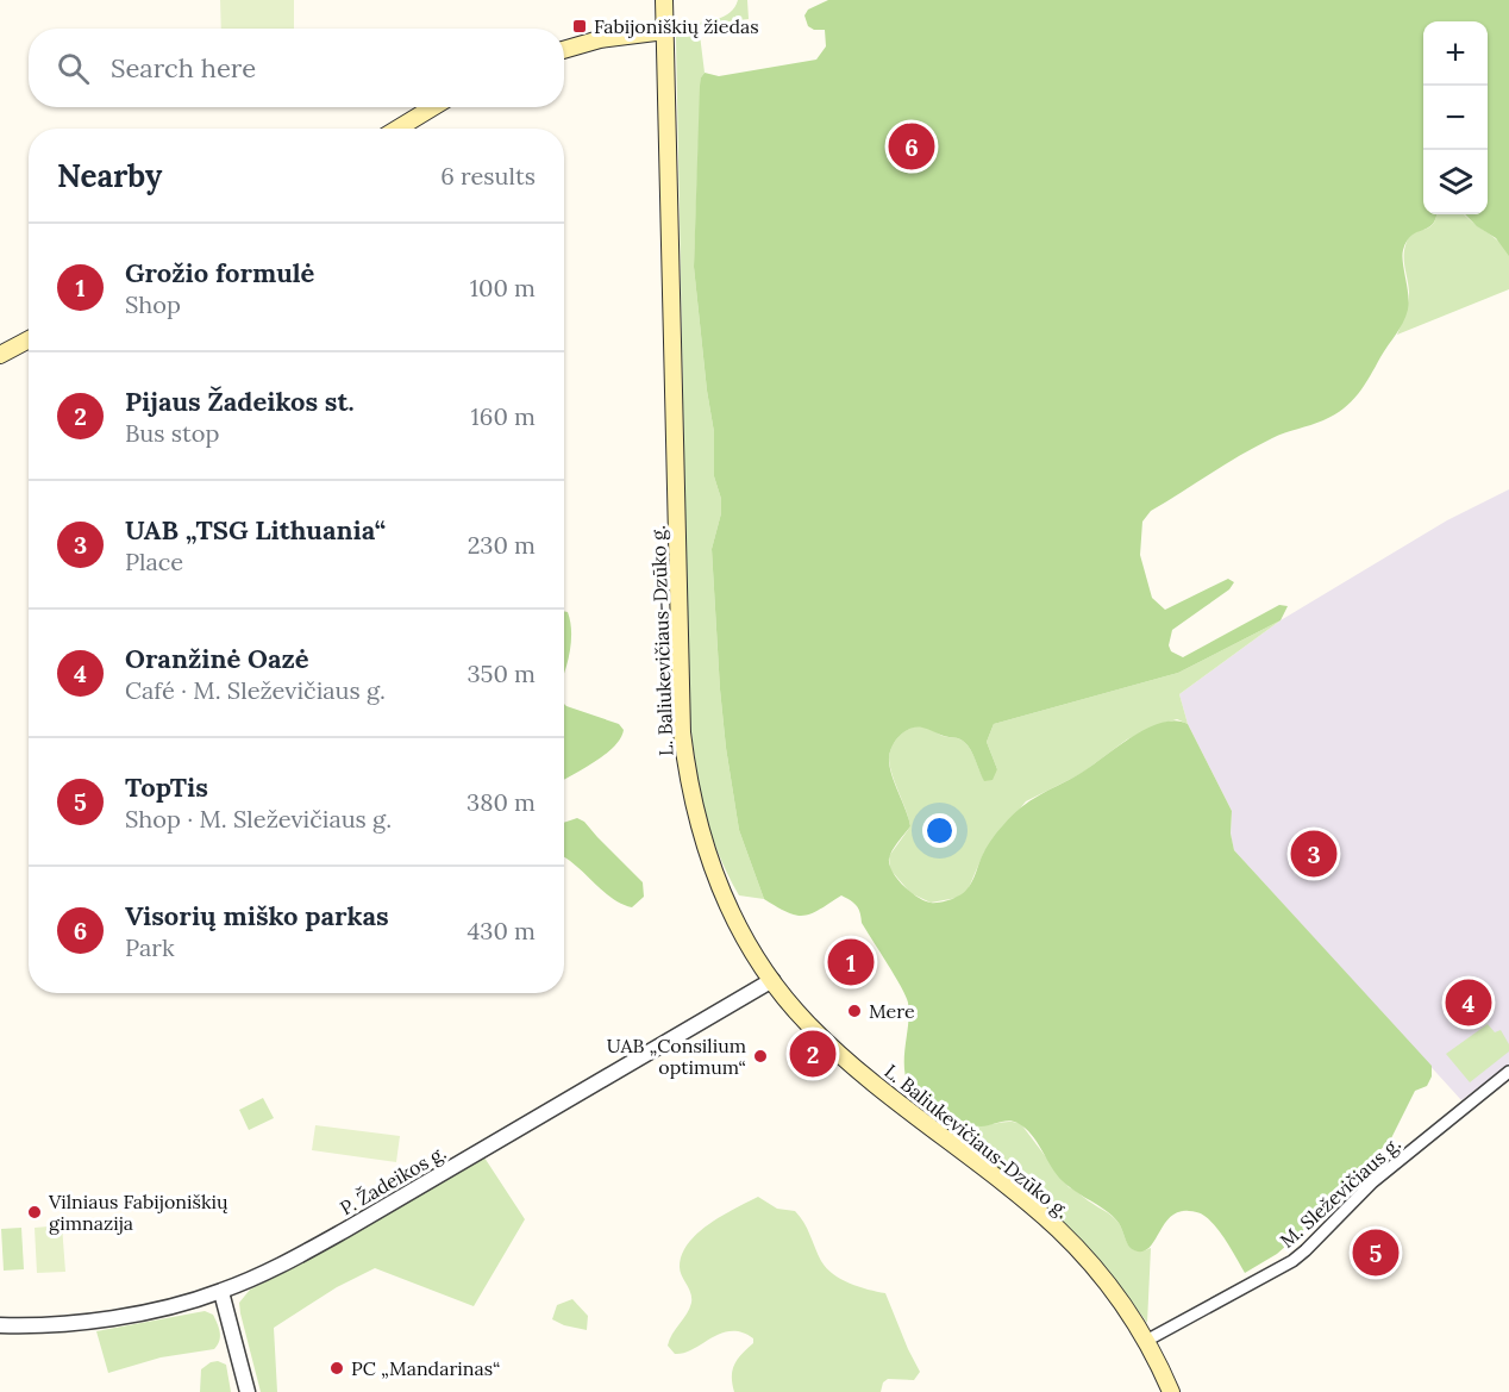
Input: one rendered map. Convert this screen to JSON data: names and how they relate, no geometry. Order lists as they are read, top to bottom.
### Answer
{
  "streets": {
    "main road": ["L. Baliukevičiaus-Dzūko g."],
    "street": ["P. Žadeikos g.", "M. Sleževičiaus g."]
  },
  "crossings": [
    ["L. Baliukevičiaus-Dzūko g.", "P. Žadeikos g."],
    ["L. Baliukevičiaus-Dzūko g.", "M. Sleževičiaus g."]
  ],
  "places": {
    "transit": ["Fabijoniškių žiedas"],
    "other": [
      "Mere",
      "UAB „Consilium optimum“",
      "Vilniaus Fabijoniškių gimnazija",
      "PC „Mandarinas“"
    ]
  },
  "page": {
    "map_buttons": ["+", "−"],
    "search": "Search here",
    "pins": [
      "6",
      "3",
      "1",
      "4",
      "2",
      "5"
    ],
    "heading": ["Nearby", "6 results"],
    "list": [
      {
        "mark": "1",
        "name": "Grožio formulė",
        "note": "Shop",
        "value": "100 m"
      },
      {
        "mark": "2",
        "name": "Pijaus Žadeikos st.",
        "note": "Bus stop",
        "value": "160 m"
      },
      {
        "mark": "3",
        "name": "UAB „TSG Lithuania“",
        "note": "Place",
        "value": "230 m"
      },
      {
        "mark": "4",
        "name": "Oranžinė Oazė",
        "note": "Café · M. Sleževičiaus g.",
        "value": "350 m"
      },
      {
        "mark": "5",
        "name": "TopTis",
        "note": "Shop · M. Sleževičiaus g.",
        "value": "380 m"
      },
      {
        "mark": "6",
        "name": "Visorių miško parkas",
        "note": "Park",
        "value": "430 m"
      }
    ]
  }
}
